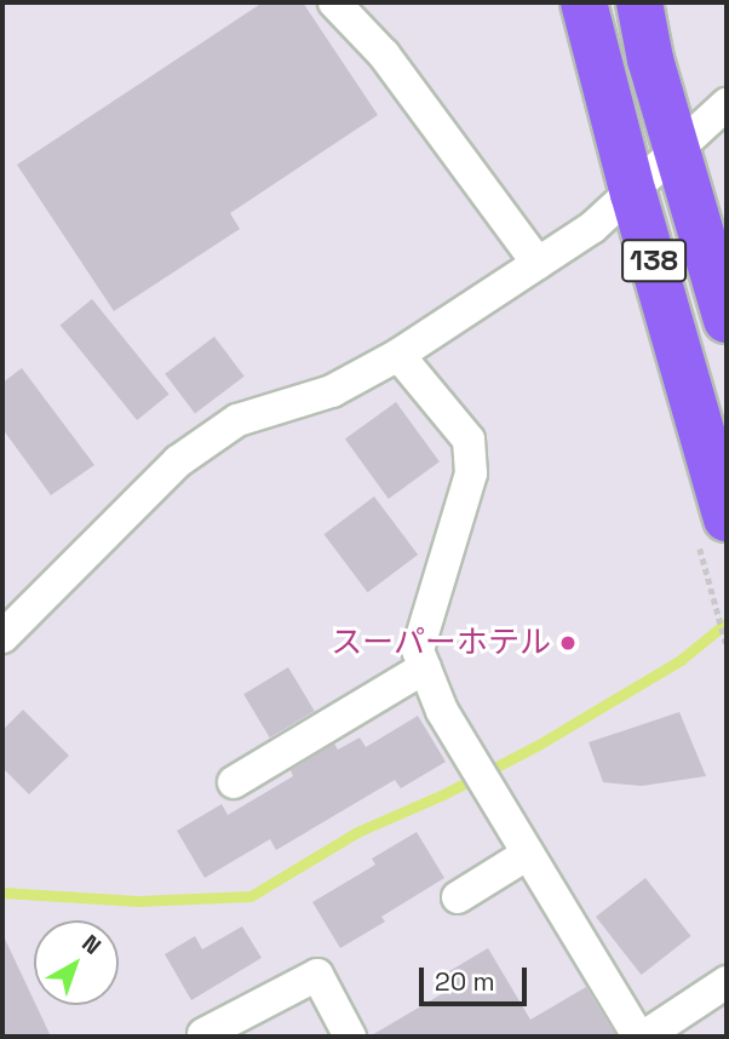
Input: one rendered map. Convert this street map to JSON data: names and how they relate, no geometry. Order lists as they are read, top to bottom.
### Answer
{
  "streets": {
    "highway": ["138"]
  },
  "places": ["スーパーホテル"],
  "scale_bar": "20 m",
  "north": "top right"
}
